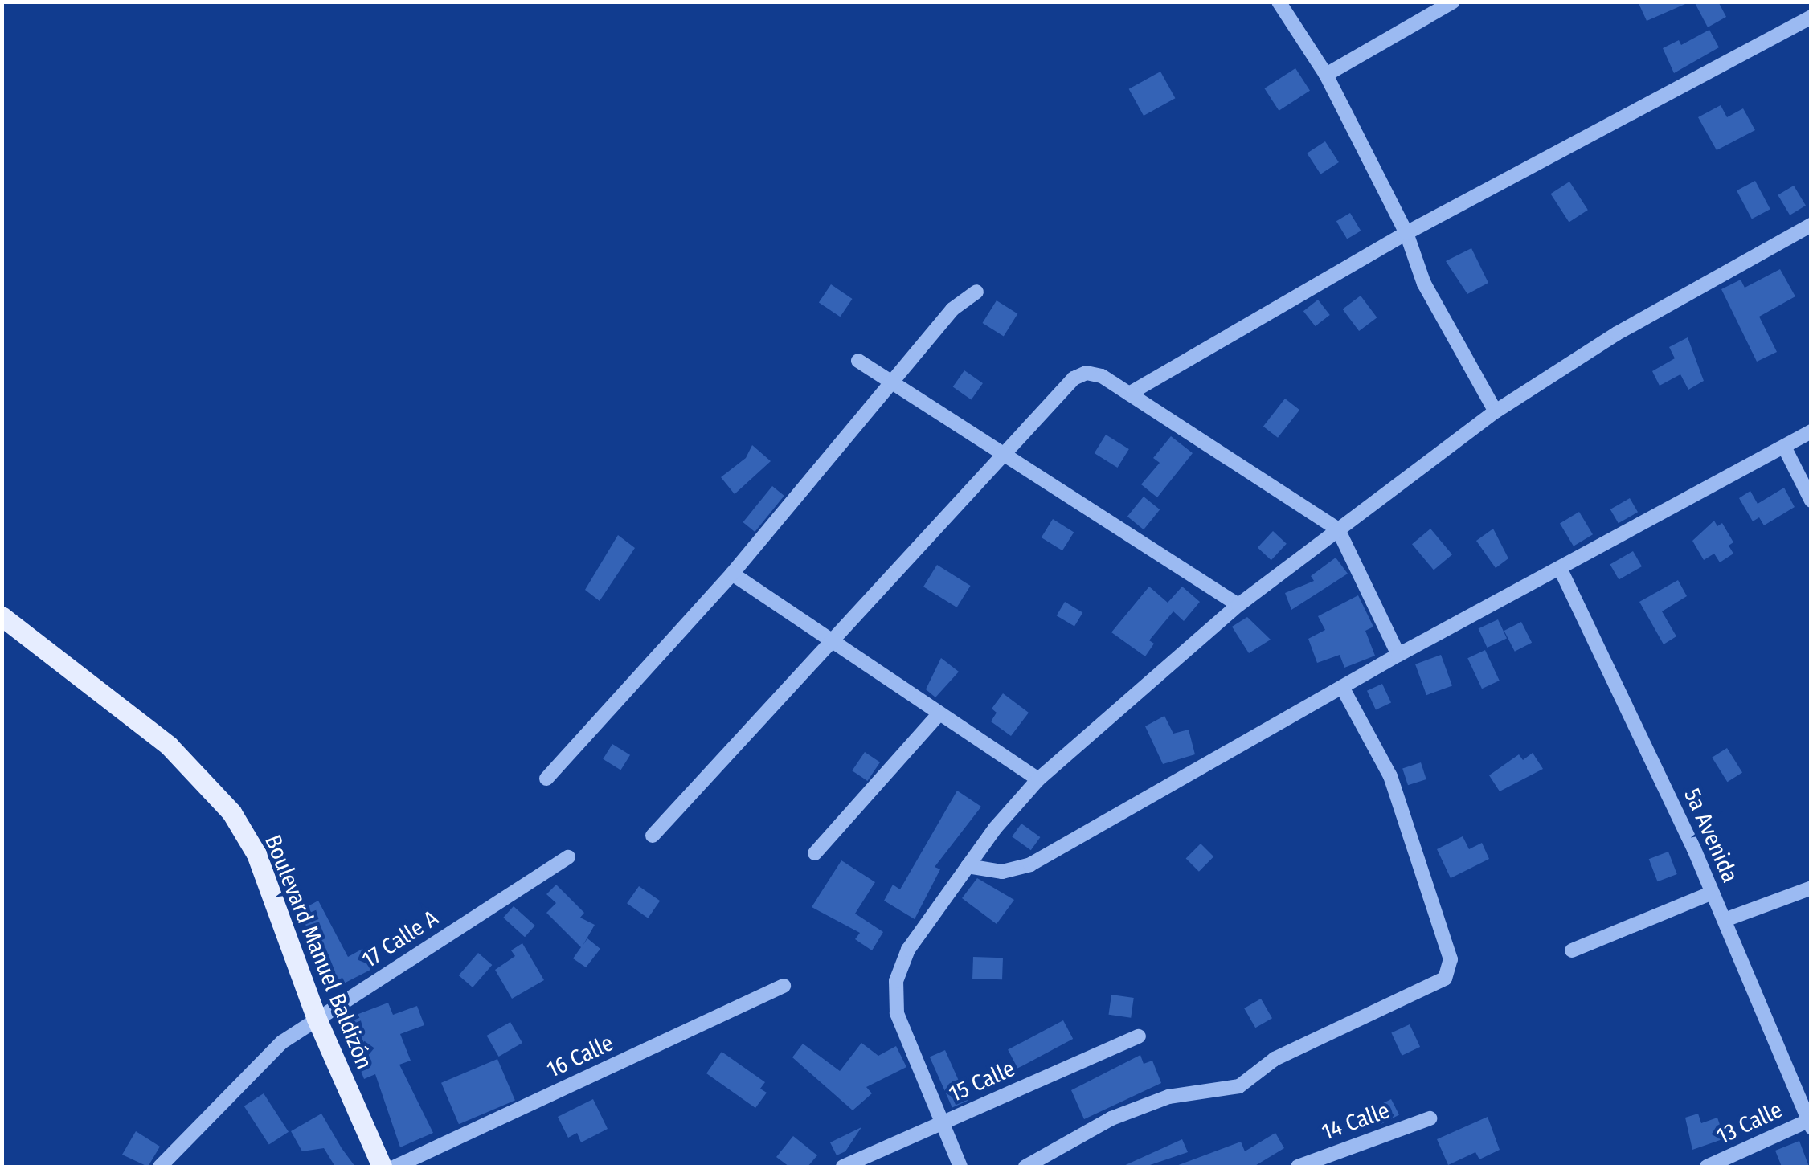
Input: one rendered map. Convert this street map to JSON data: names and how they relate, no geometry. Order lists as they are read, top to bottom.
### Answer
{
  "streets": {
    "main road": ["Boulevard Manuel Baldizón"],
    "street": [
      "5a Avenida",
      "17 Calle A",
      "16 Calle",
      "15 Calle",
      "14 Calle",
      "13 Calle"
    ]
  },
  "crossings": [
    ["5a Avenida", "13 Calle"],
    ["17 Calle A", "Boulevard Manuel Baldizón"]
  ]
}
